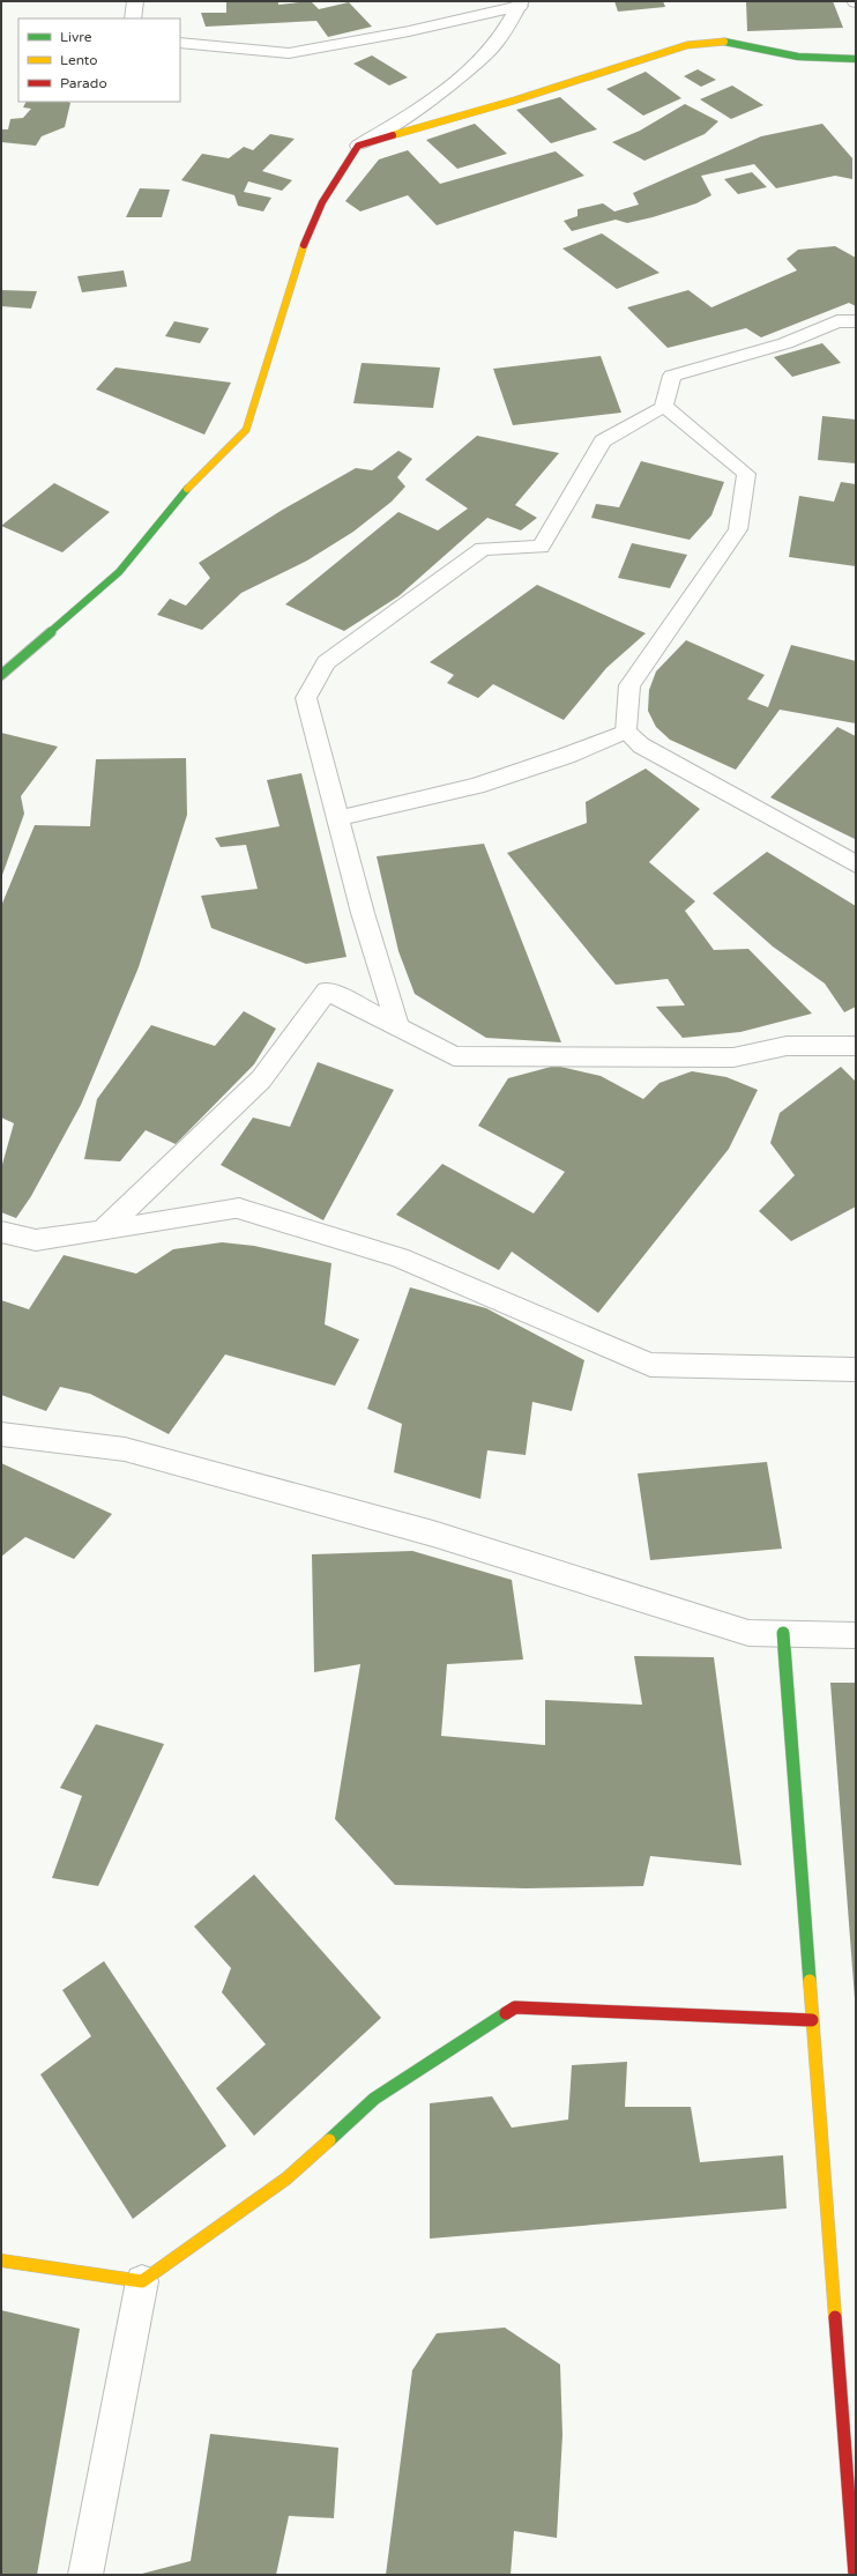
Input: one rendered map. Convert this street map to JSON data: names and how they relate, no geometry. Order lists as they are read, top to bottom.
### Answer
{
  "legend": ["Livre", "Lento", "Parado"]
}
